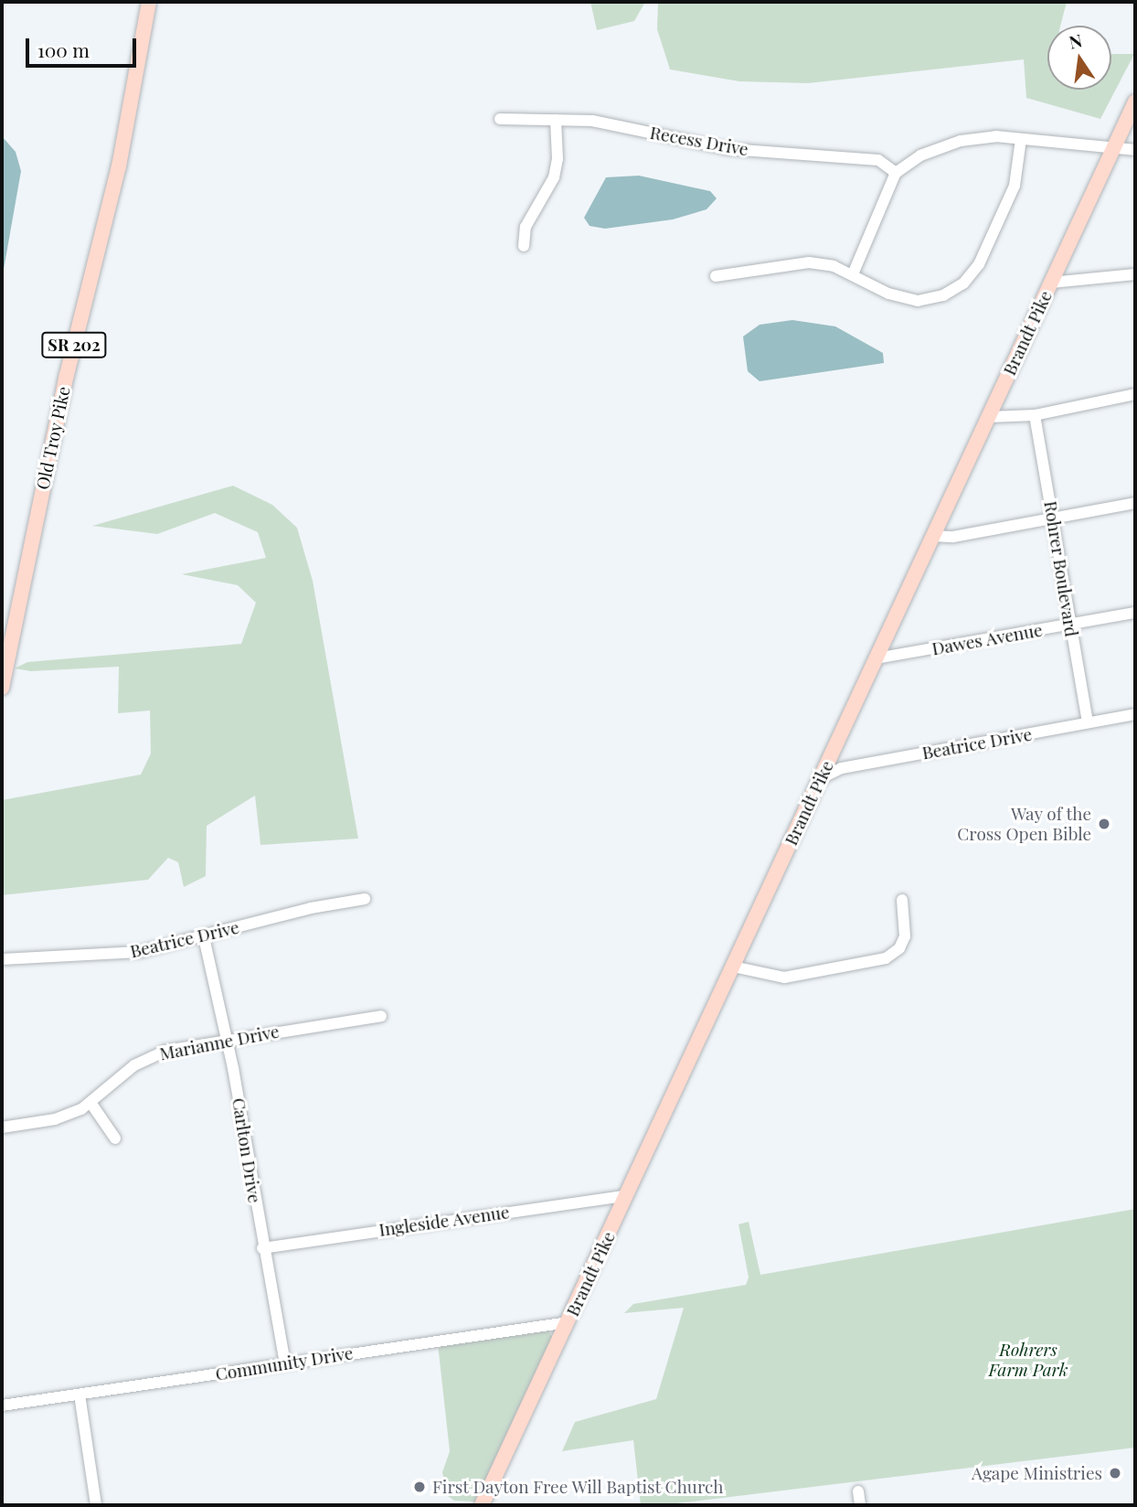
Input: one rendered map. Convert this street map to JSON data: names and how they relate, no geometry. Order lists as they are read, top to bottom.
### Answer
{
  "streets": {
    "main road": ["Brandt Pike", "SR 202", "Old Troy Pike"],
    "street": [
      "Recess Drive",
      "Rohrer Boulevard",
      "Dawes Avenue",
      "Beatrice Drive",
      "Marianne Drive",
      "Carlton Drive",
      "Ingleside Avenue",
      "Community Drive"
    ]
  },
  "crossings": [
    ["Brandt Pike", "Dawes Avenue"],
    ["Brandt Pike", "Beatrice Drive"],
    ["Brandt Pike", "Ingleside Avenue"],
    ["Brandt Pike", "Community Drive"],
    ["Rohrer Boulevard", "Dawes Avenue"],
    ["Rohrer Boulevard", "Beatrice Drive"],
    ["Beatrice Drive", "Carlton Drive"],
    ["Marianne Drive", "Carlton Drive"],
    ["Carlton Drive", "Ingleside Avenue"],
    ["Carlton Drive", "Community Drive"]
  ],
  "parks": ["Rohrers Farm Park"],
  "places": ["Way of the Cross Open Bible", "Agape Ministries", "First Dayton Free Will Baptist Church"],
  "scale_bar": "100 m",
  "north": "top"
}
